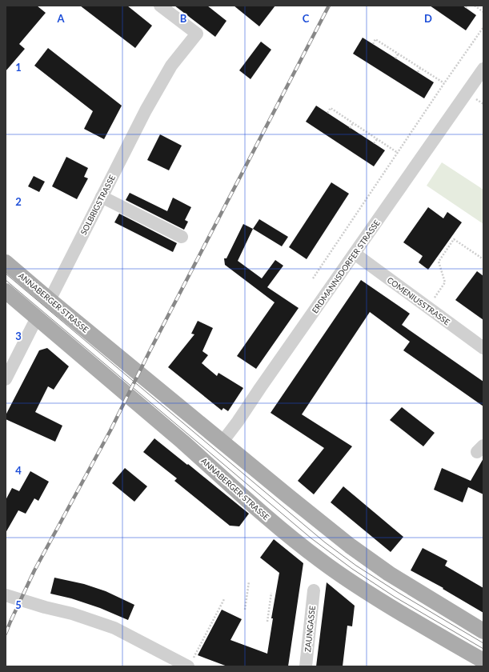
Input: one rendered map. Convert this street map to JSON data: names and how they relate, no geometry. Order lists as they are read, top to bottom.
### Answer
{
  "streets": {
    "main road": ["ERDMANNSDORFER STRASSE", "ANNABERGER STRASSE"],
    "street": ["SOLBRIGSTRASSE", "COMENIUSSTRASSE", "ZAUNGASSE"]
  },
  "crossings": [
    ["SOLBRIGSTRASSE", "ANNABERGER STRASSE"],
    ["ERDMANNSDORFER STRASSE", "COMENIUSSTRASSE"],
    ["ERDMANNSDORFER STRASSE", "ANNABERGER STRASSE"]
  ],
  "grid": {
    "columns": [
      "A",
      "B",
      "C",
      "D"
    ],
    "rows": [
      "1",
      "2",
      "3",
      "4",
      "5"
    ]
  }
}
